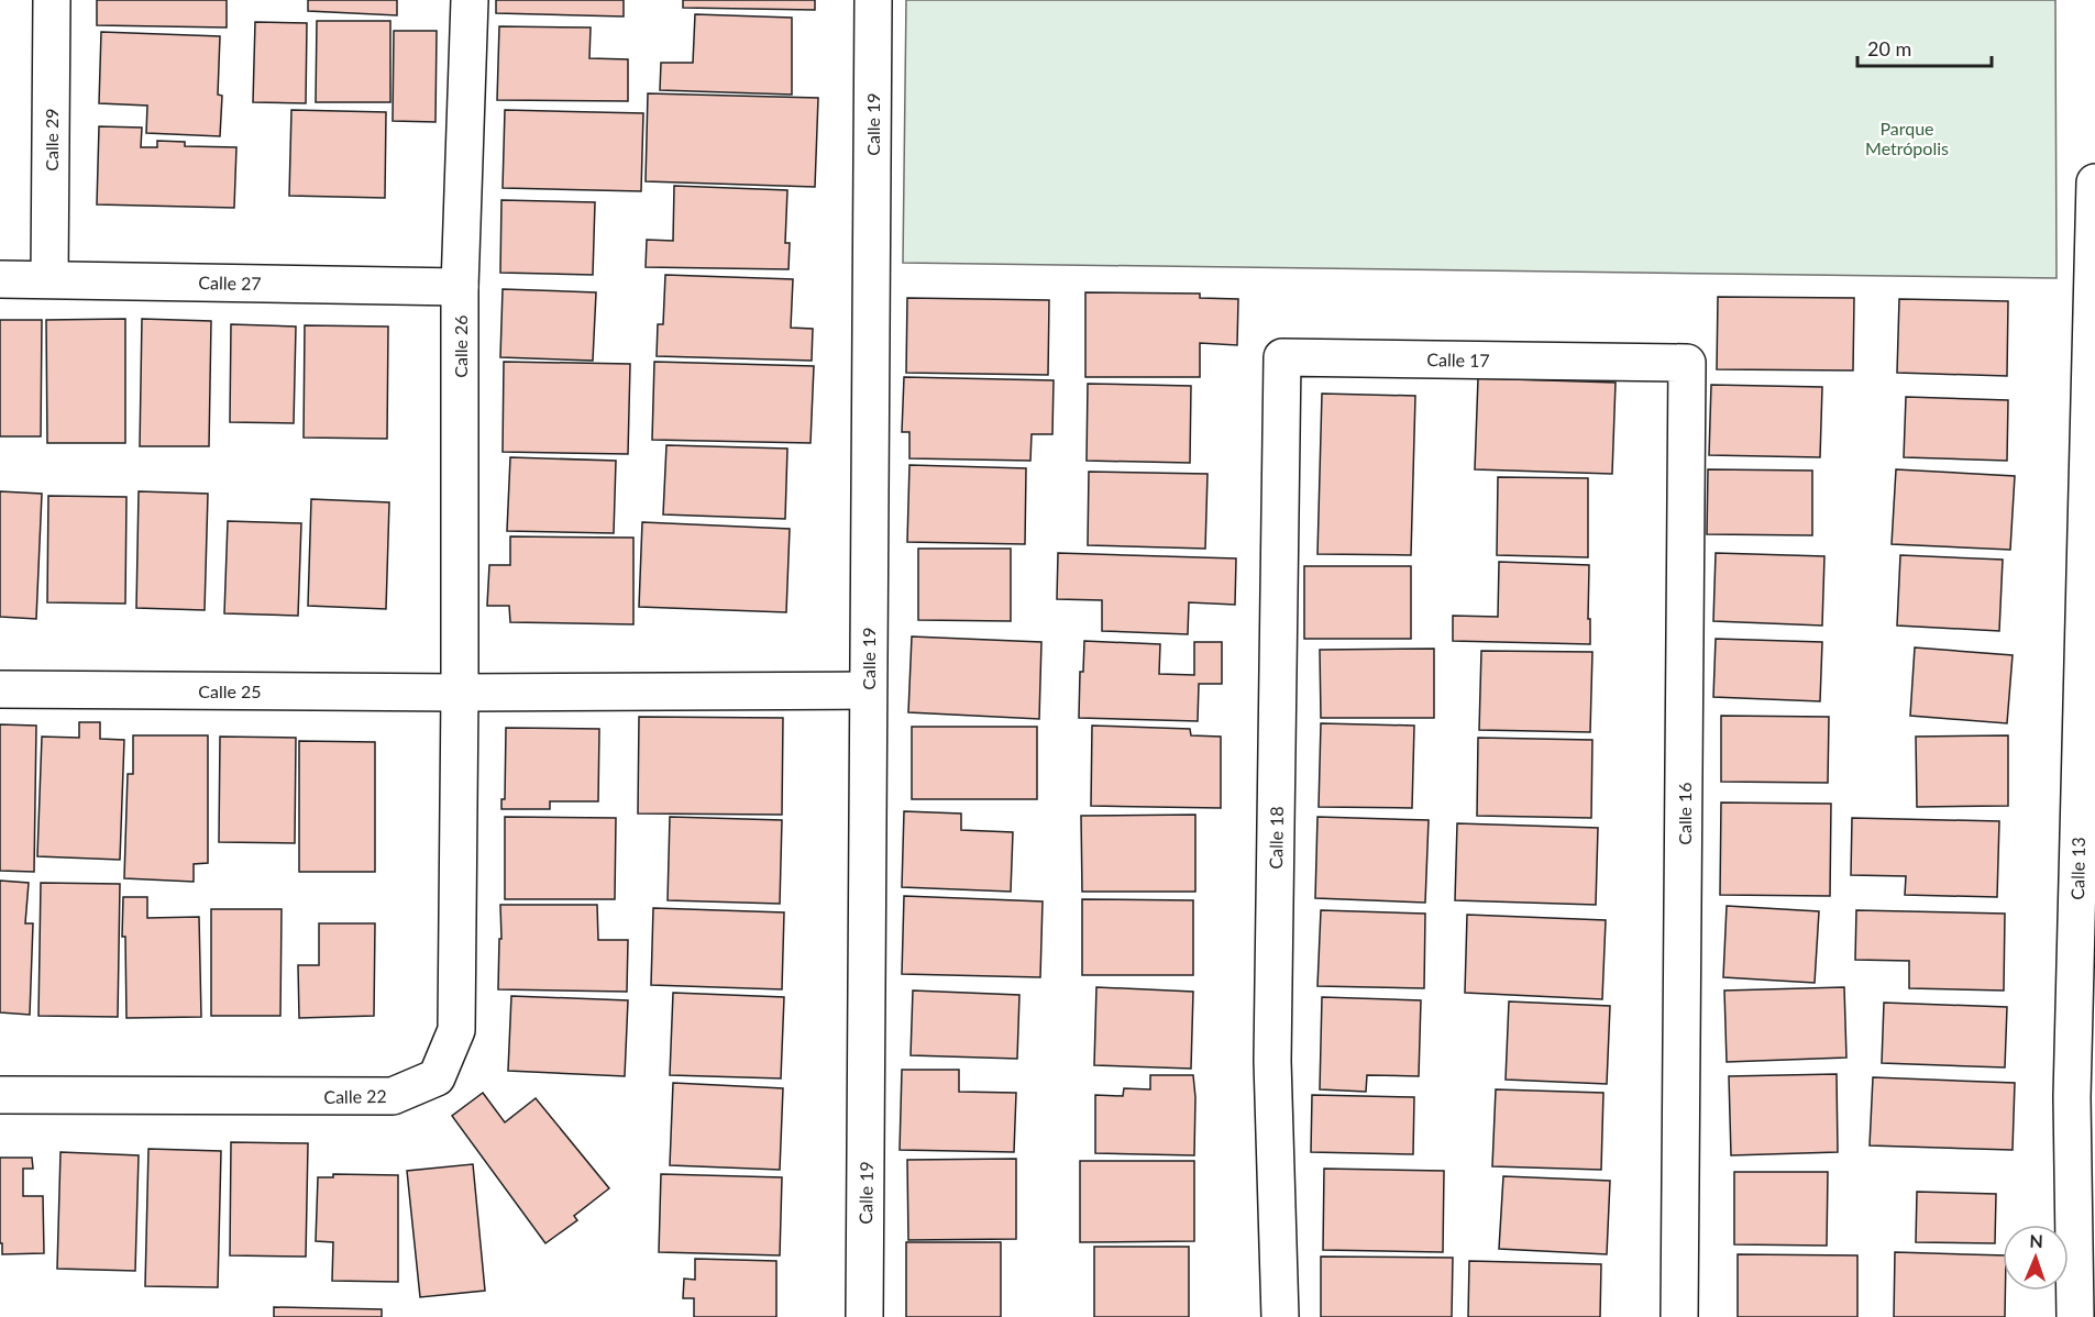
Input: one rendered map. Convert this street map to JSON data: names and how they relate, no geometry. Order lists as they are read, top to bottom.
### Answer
{
  "streets": {
    "street": [
      "Calle 19",
      "Calle 29",
      "Calle 27",
      "Calle 26",
      "Calle 17",
      "Calle 25",
      "Calle 16",
      "Calle 18",
      "Calle 13",
      "Calle 22"
    ]
  },
  "crossings": [
    ["Calle 19", "Calle 25"],
    ["Calle 29", "Calle 27"],
    ["Calle 27", "Calle 26"],
    ["Calle 26", "Calle 25"],
    ["Calle 26", "Calle 22"],
    ["Calle 17", "Calle 16"],
    ["Calle 17", "Calle 18"],
    ["Calle 25", "Calle 22"]
  ],
  "parks": ["Parque Metrópolis"],
  "scale_bar": "20 m",
  "north": "top"
}
